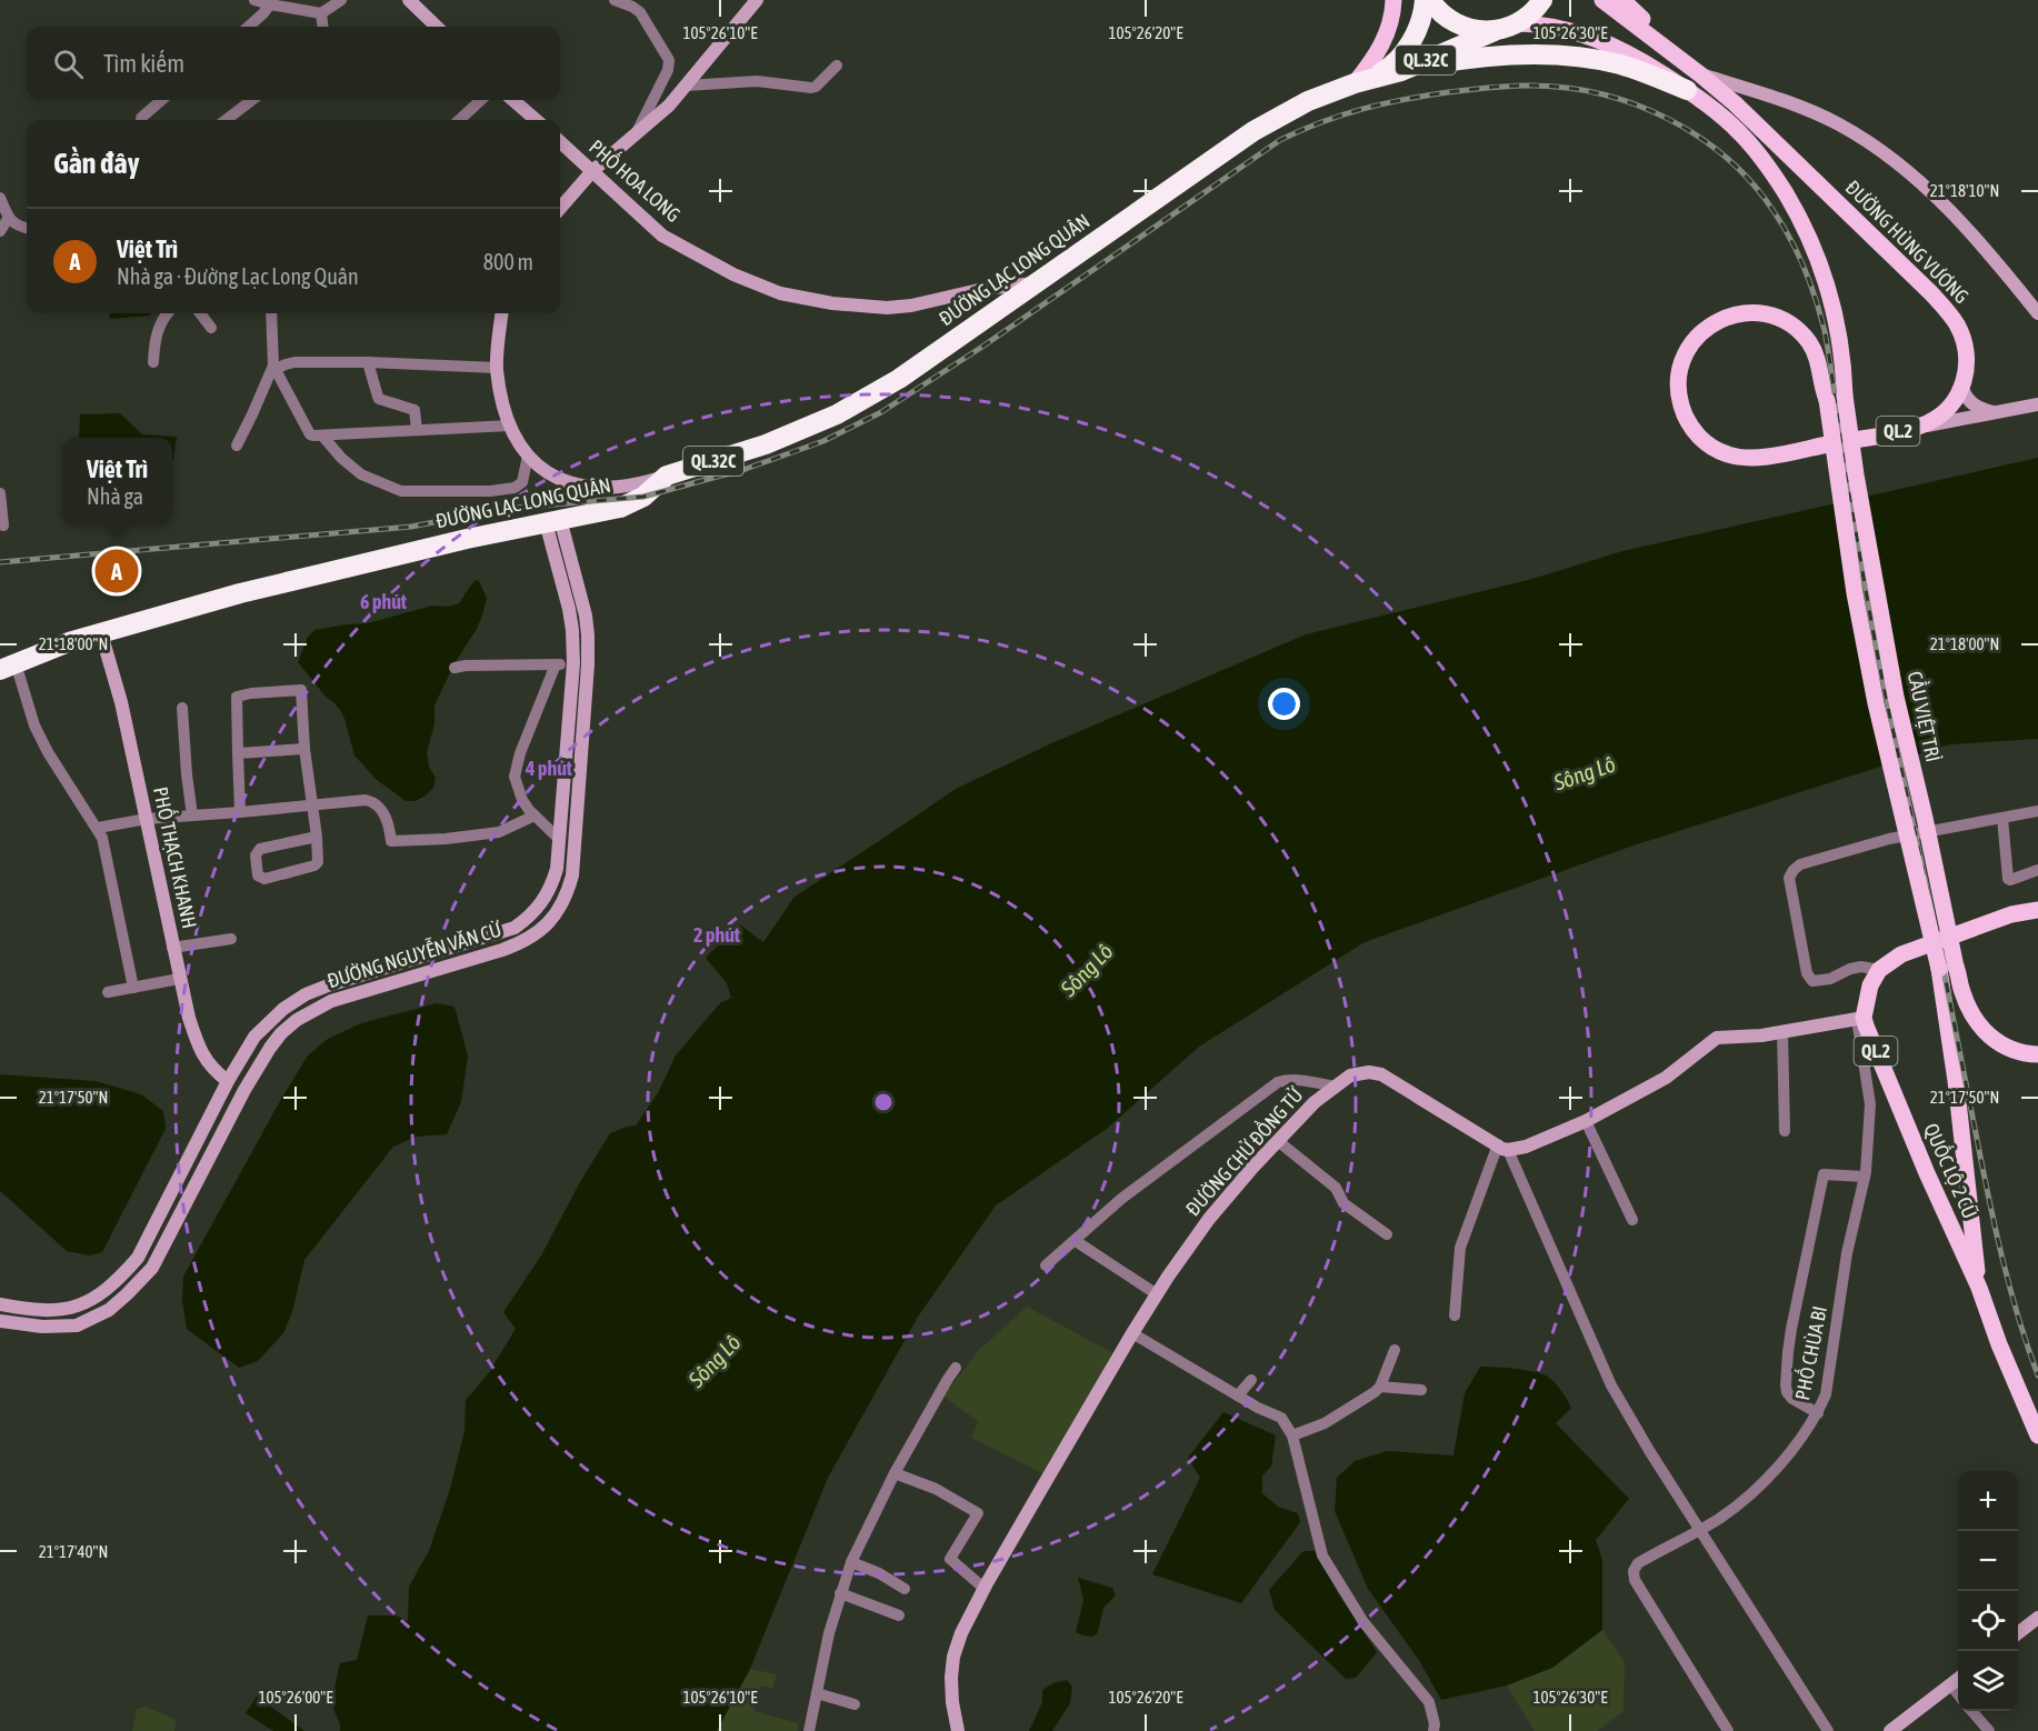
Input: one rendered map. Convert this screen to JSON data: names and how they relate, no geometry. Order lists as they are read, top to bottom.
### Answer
{
  "streets": {
    "highway": ["QL.32C", "ĐƯỜNG LẠC LONG QUÂN", "QL.2"],
    "main road": ["ĐƯỜNG HÙNG VƯƠNG", "CẦU VIỆT TRÌ", "QUỐC LỘ 2 CŨ"],
    "street": [
      "PHỐ HOA LONG",
      "PHỐ THẠCH KHANH",
      "ĐƯỜNG NGUYỄN VĂN CỪ",
      "ĐƯỜNG CHỬ ĐỒNG TỬ",
      "PHỐ CHÙA BI"
    ]
  },
  "crossings": [
    ["PHỐ HOA LONG", "ĐƯỜNG LẠC LONG QUÂN"],
    ["ĐƯỜNG HÙNG VƯƠNG", "QL.2"],
    ["ĐƯỜNG HÙNG VƯƠNG", "CẦU VIỆT TRÌ"],
    ["ĐƯỜNG LẠC LONG QUÂN", "QL.2"],
    ["ĐƯỜNG LẠC LONG QUÂN", "PHỐ THẠCH KHANH"],
    ["ĐƯỜNG LẠC LONG QUÂN", "ĐƯỜNG NGUYỄN VĂN CỪ"],
    ["QL.2", "CẦU VIỆT TRÌ"],
    ["QL.2", "QUỐC LỘ 2 CŨ"],
    ["QL.2", "PHỐ CHÙA BI"],
    ["CẦU VIỆT TRÌ", "QUỐC LỘ 2 CŨ"],
    ["PHỐ THẠCH KHANH", "ĐƯỜNG NGUYỄN VĂN CỪ"],
    ["QUỐC LỘ 2 CŨ", "PHỐ CHÙA BI"]
  ],
  "water": ["Sông Lô"],
  "page": {
    "search": "Tìm kiếm",
    "heading": "Gần đây",
    "list": [
      {
        "mark": "A",
        "name": "Việt Trì",
        "note": "Nhà ga · Đường Lạc Long Quân",
        "value": "800 m"
      }
    ],
    "popup": ["Việt Trì", "Nhà ga"],
    "pins": "A",
    "map_buttons": ["+", "−"]
  },
  "coordinates": [
    "105°26'10\"E",
    "105°26'20\"E",
    "105°26'30\"E",
    "21°18'10\"N",
    "21°18'00\"N",
    "21°17'50\"N",
    "21°17'40\"N",
    "105°26'00\"E"
  ],
  "rings": ["6 phút", "4 phút", "2 phút"]
}
